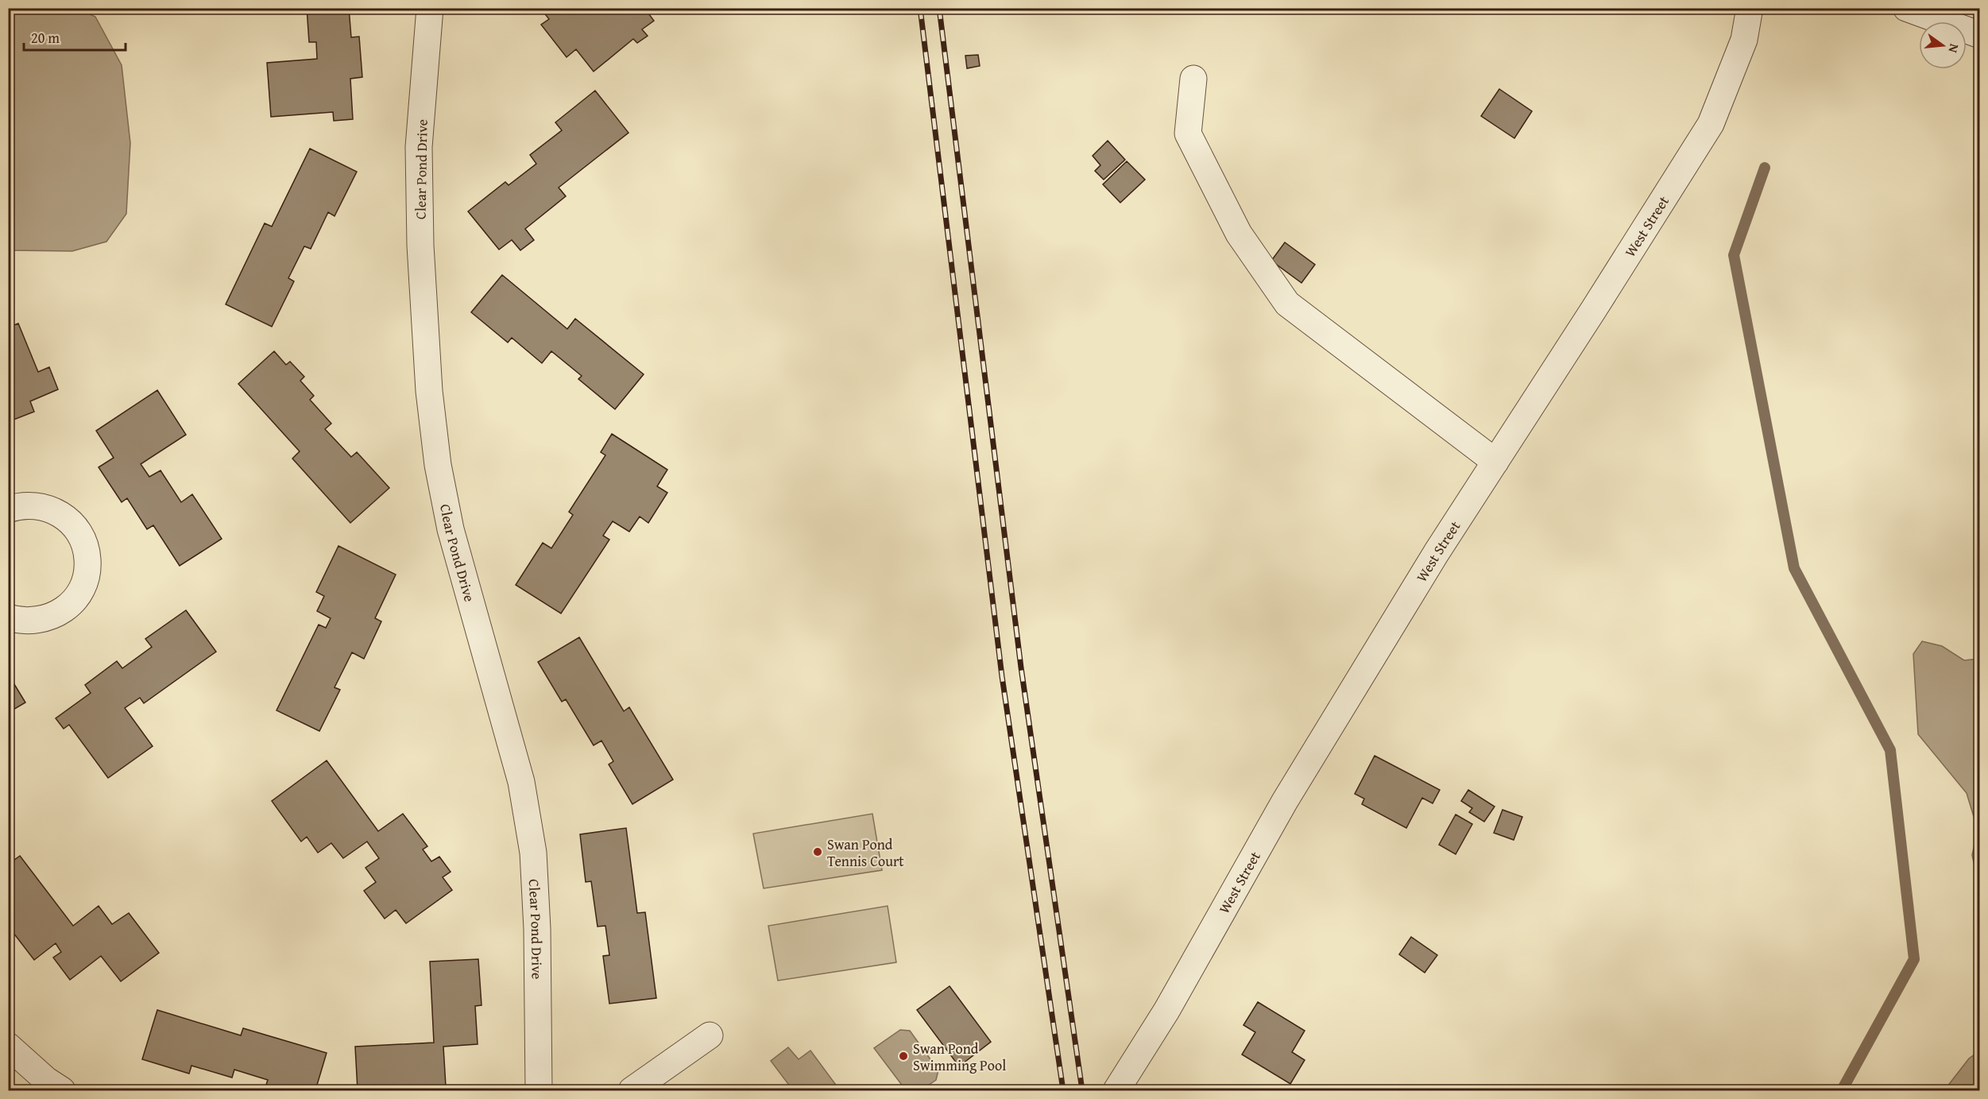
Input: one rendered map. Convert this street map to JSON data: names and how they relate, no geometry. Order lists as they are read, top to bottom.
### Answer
{
  "streets": {
    "street": ["Clear Pond Drive", "West Street"]
  },
  "places": ["Swan Pond Tennis Court", "Swan Pond Swimming Pool"],
  "scale_bar": "20 m",
  "north": "right"
}
